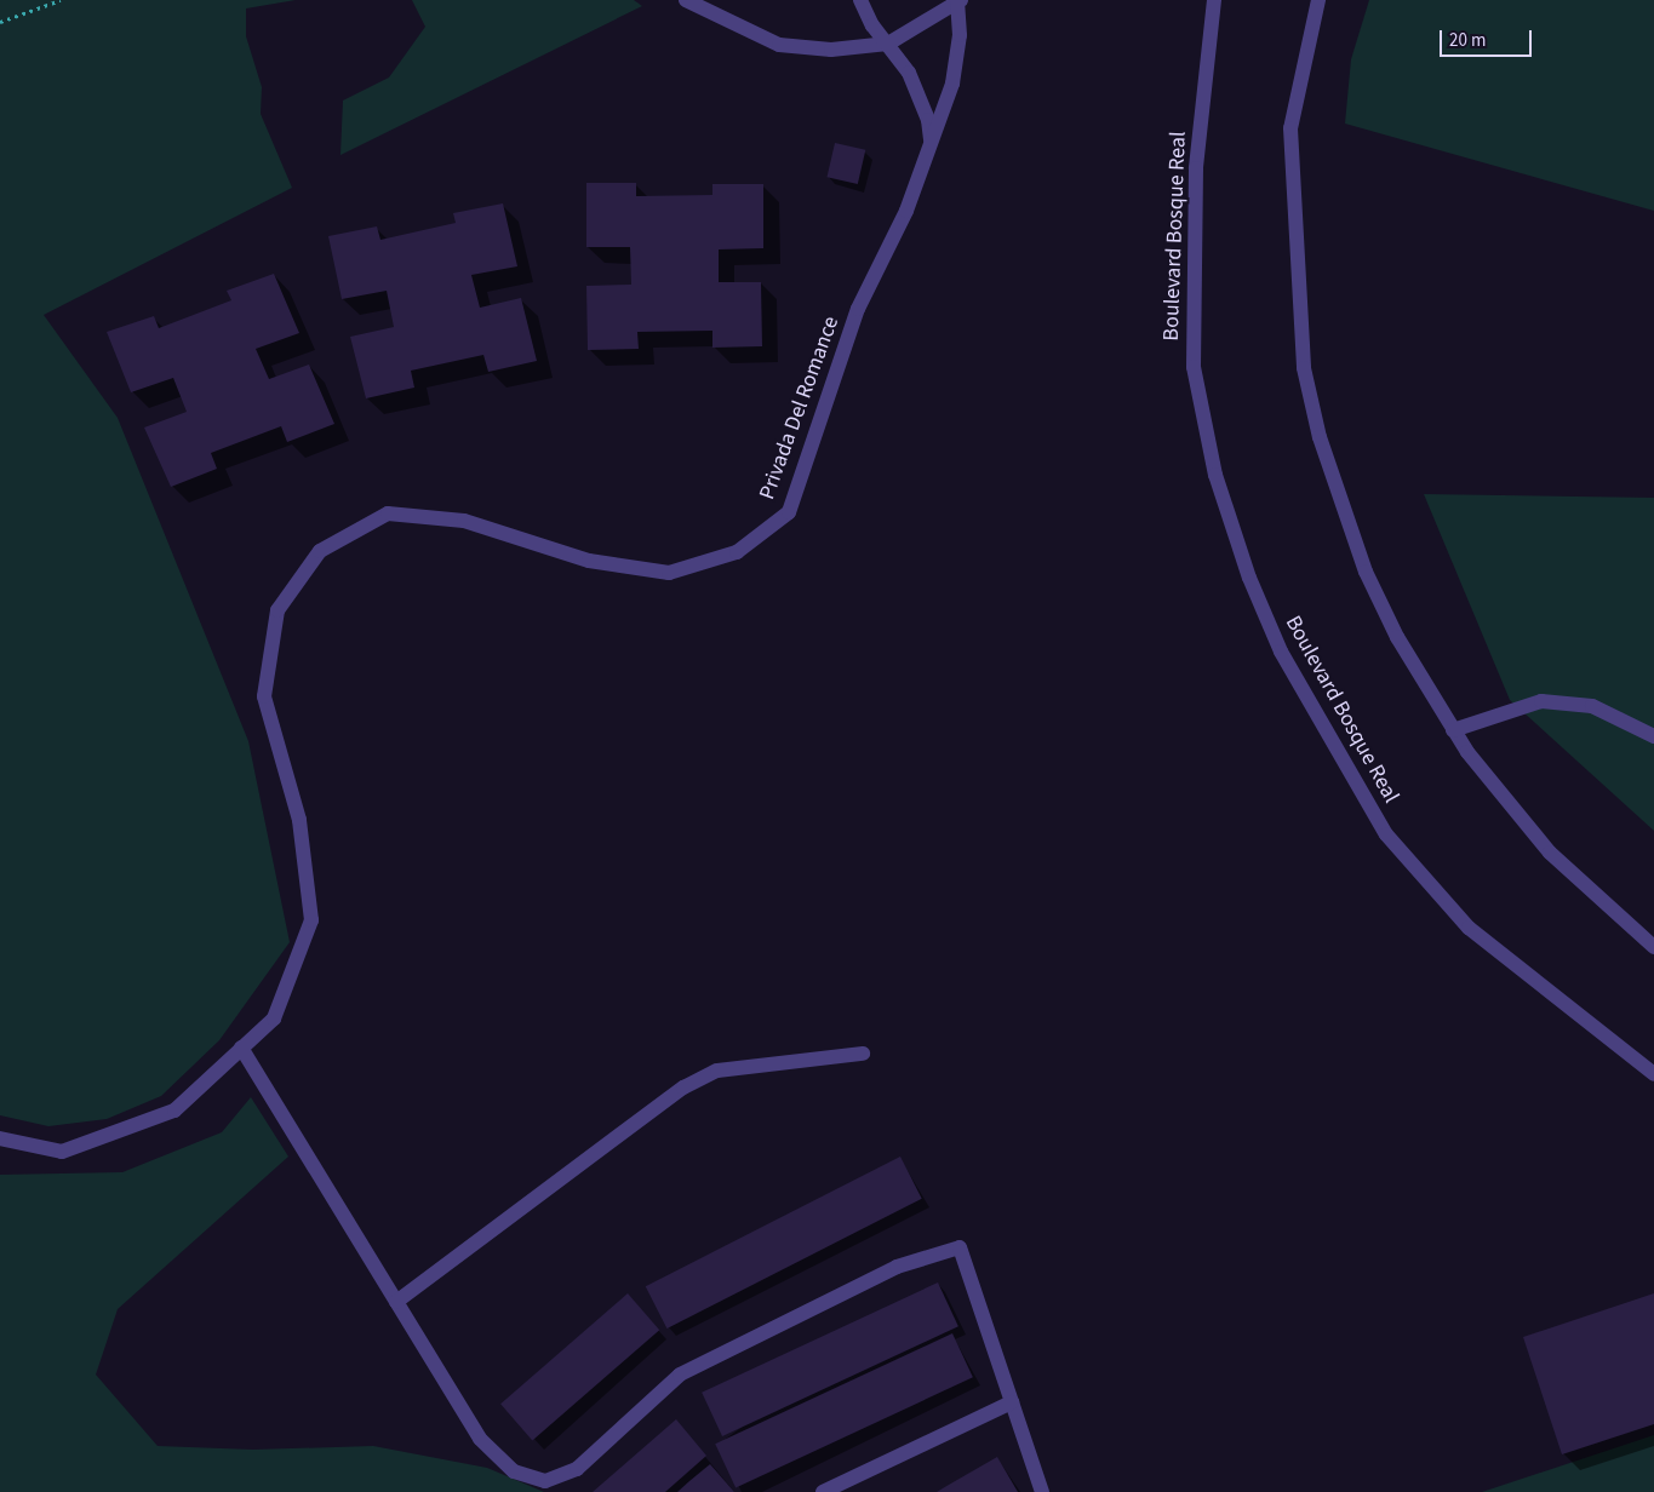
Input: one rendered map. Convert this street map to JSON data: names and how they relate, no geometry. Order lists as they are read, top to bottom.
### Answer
{
  "streets": {
    "street": ["Boulevard Bosque Real", "Privada Del Romance"]
  },
  "scale_bar": "20 m"
}
